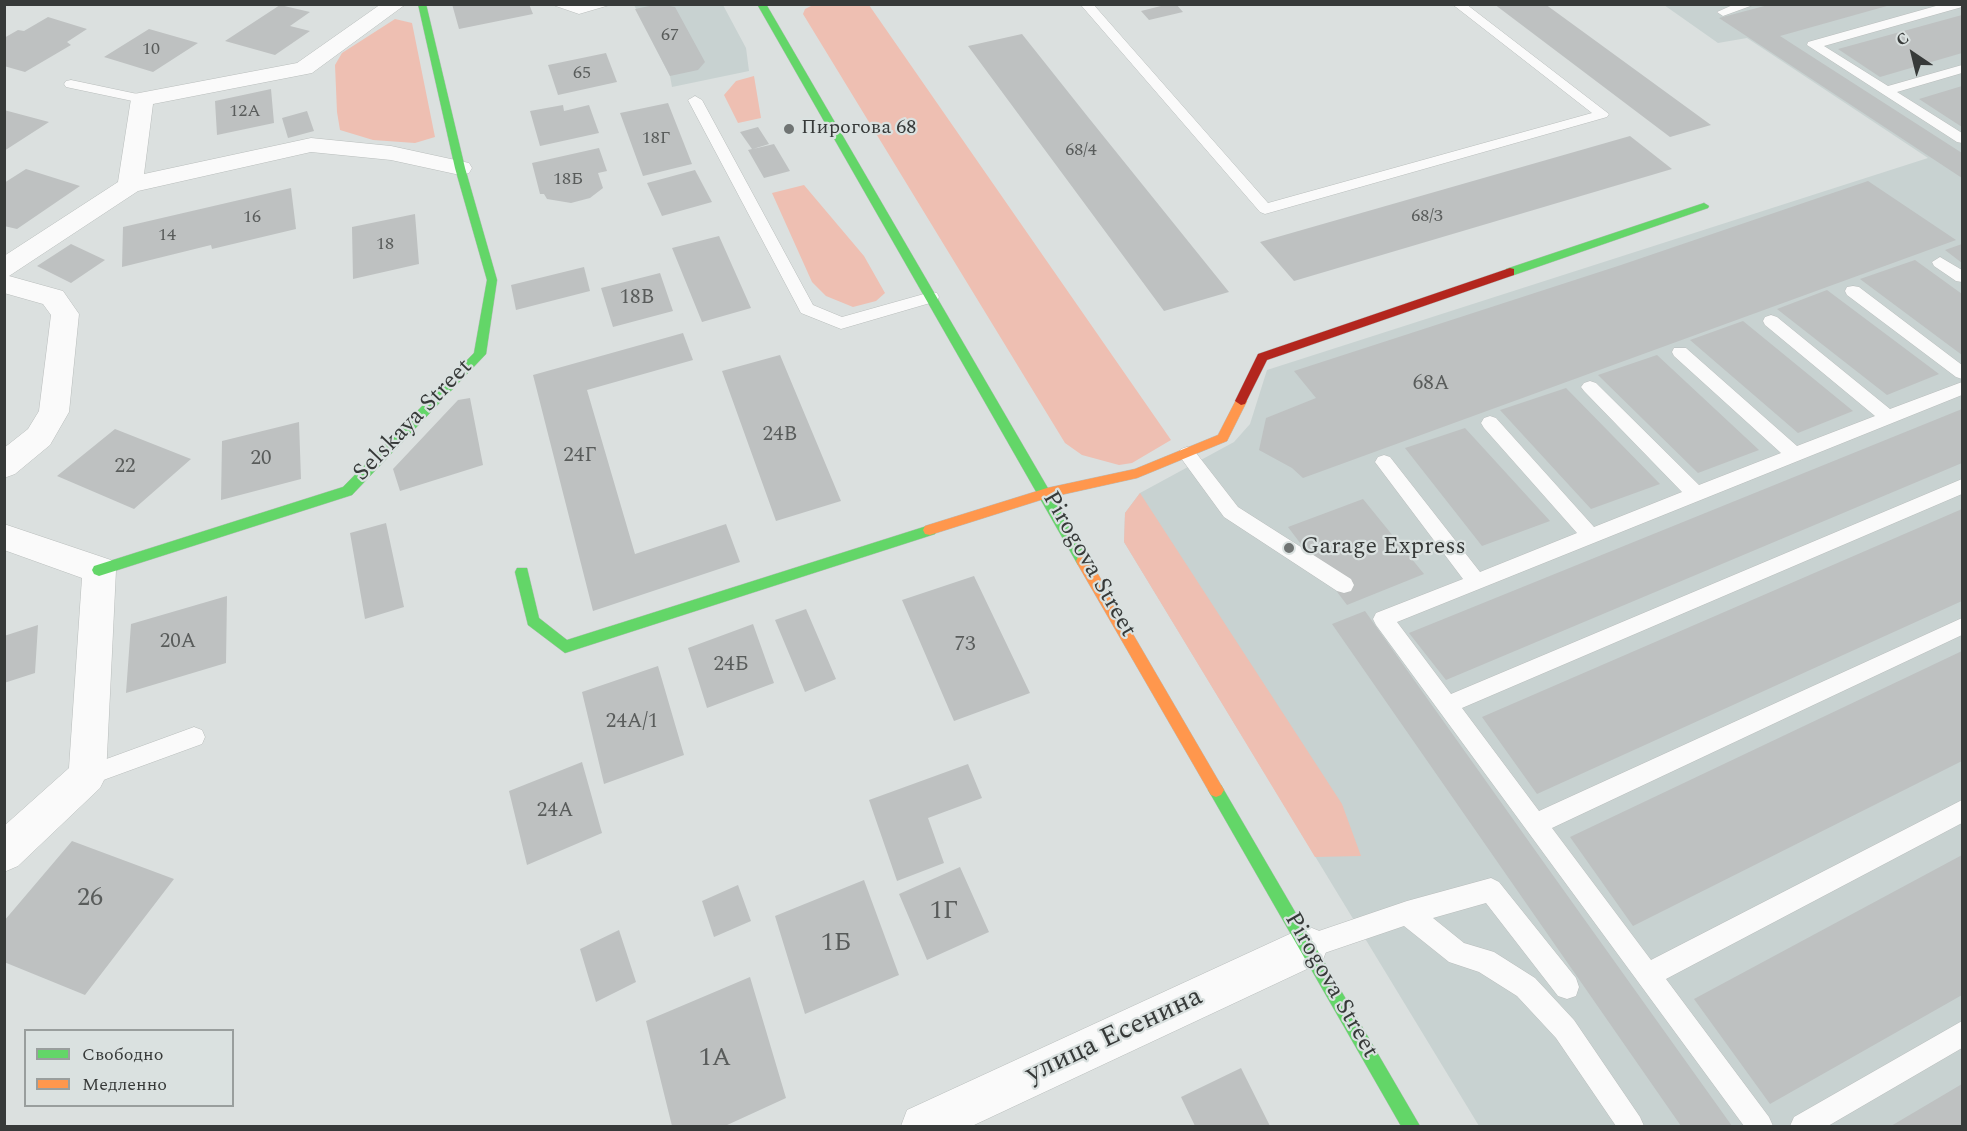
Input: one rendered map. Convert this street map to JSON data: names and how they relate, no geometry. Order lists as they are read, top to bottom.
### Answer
{
  "streets": {
    "street": ["Selskaya Street", "Pirogova Street", "улица Есенина"]
  },
  "crossings": [
    ["Pirogova Street", "улица Есенина"]
  ],
  "places": ["Пирогова 68", "Garage Express"],
  "house_numbers": [
    "67",
    "10",
    "65",
    "12А",
    "18Г",
    "68/4",
    "18Б",
    "68/3",
    "16",
    "14",
    "18",
    "18В",
    "68А",
    "24В",
    "24Г",
    "20",
    "22",
    "20А",
    "73",
    "24Б",
    "24А/1",
    "24А",
    "26",
    "1Г",
    "1Б",
    "1А"
  ],
  "legend": ["Свободно", "Медленно"],
  "north": "top left"
}
